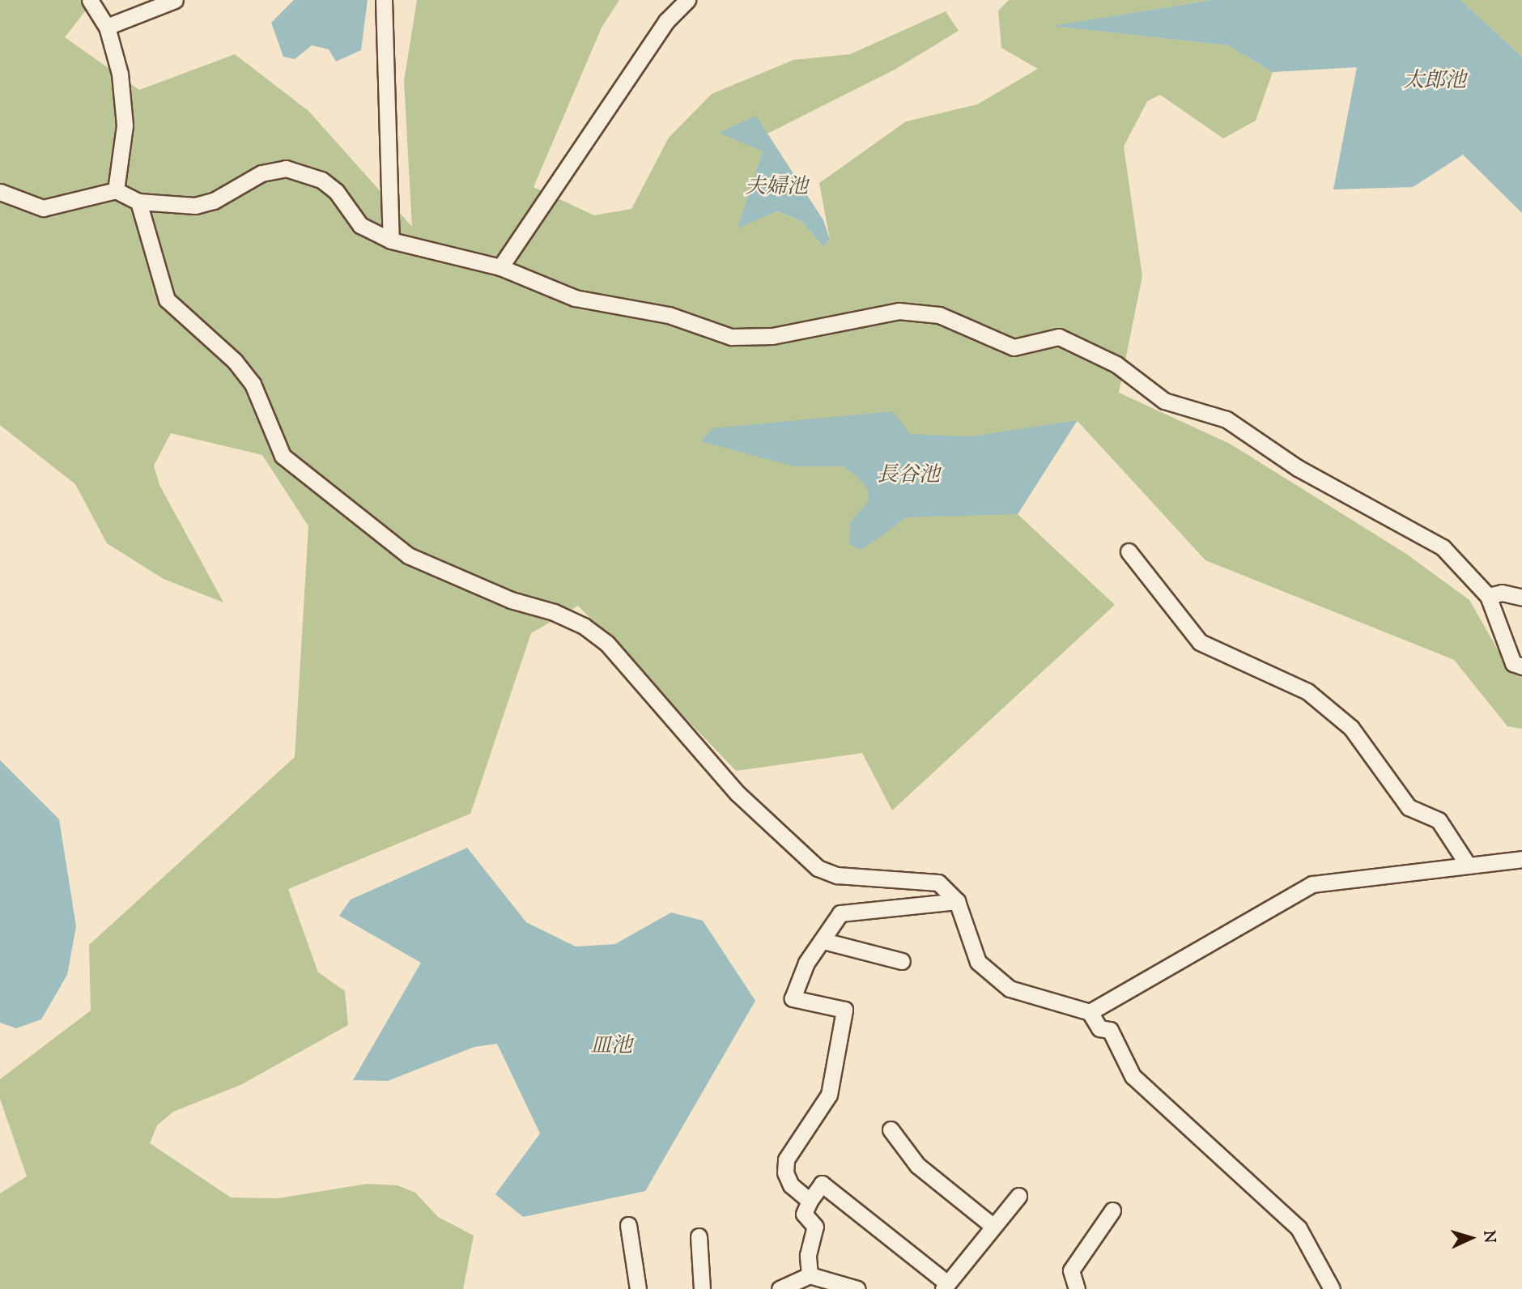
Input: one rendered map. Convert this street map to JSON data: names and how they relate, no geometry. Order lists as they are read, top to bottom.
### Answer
{
  "water": [
    "太郎池",
    "夫婦池",
    "長谷池",
    "皿池"
  ],
  "north": "right"
}
